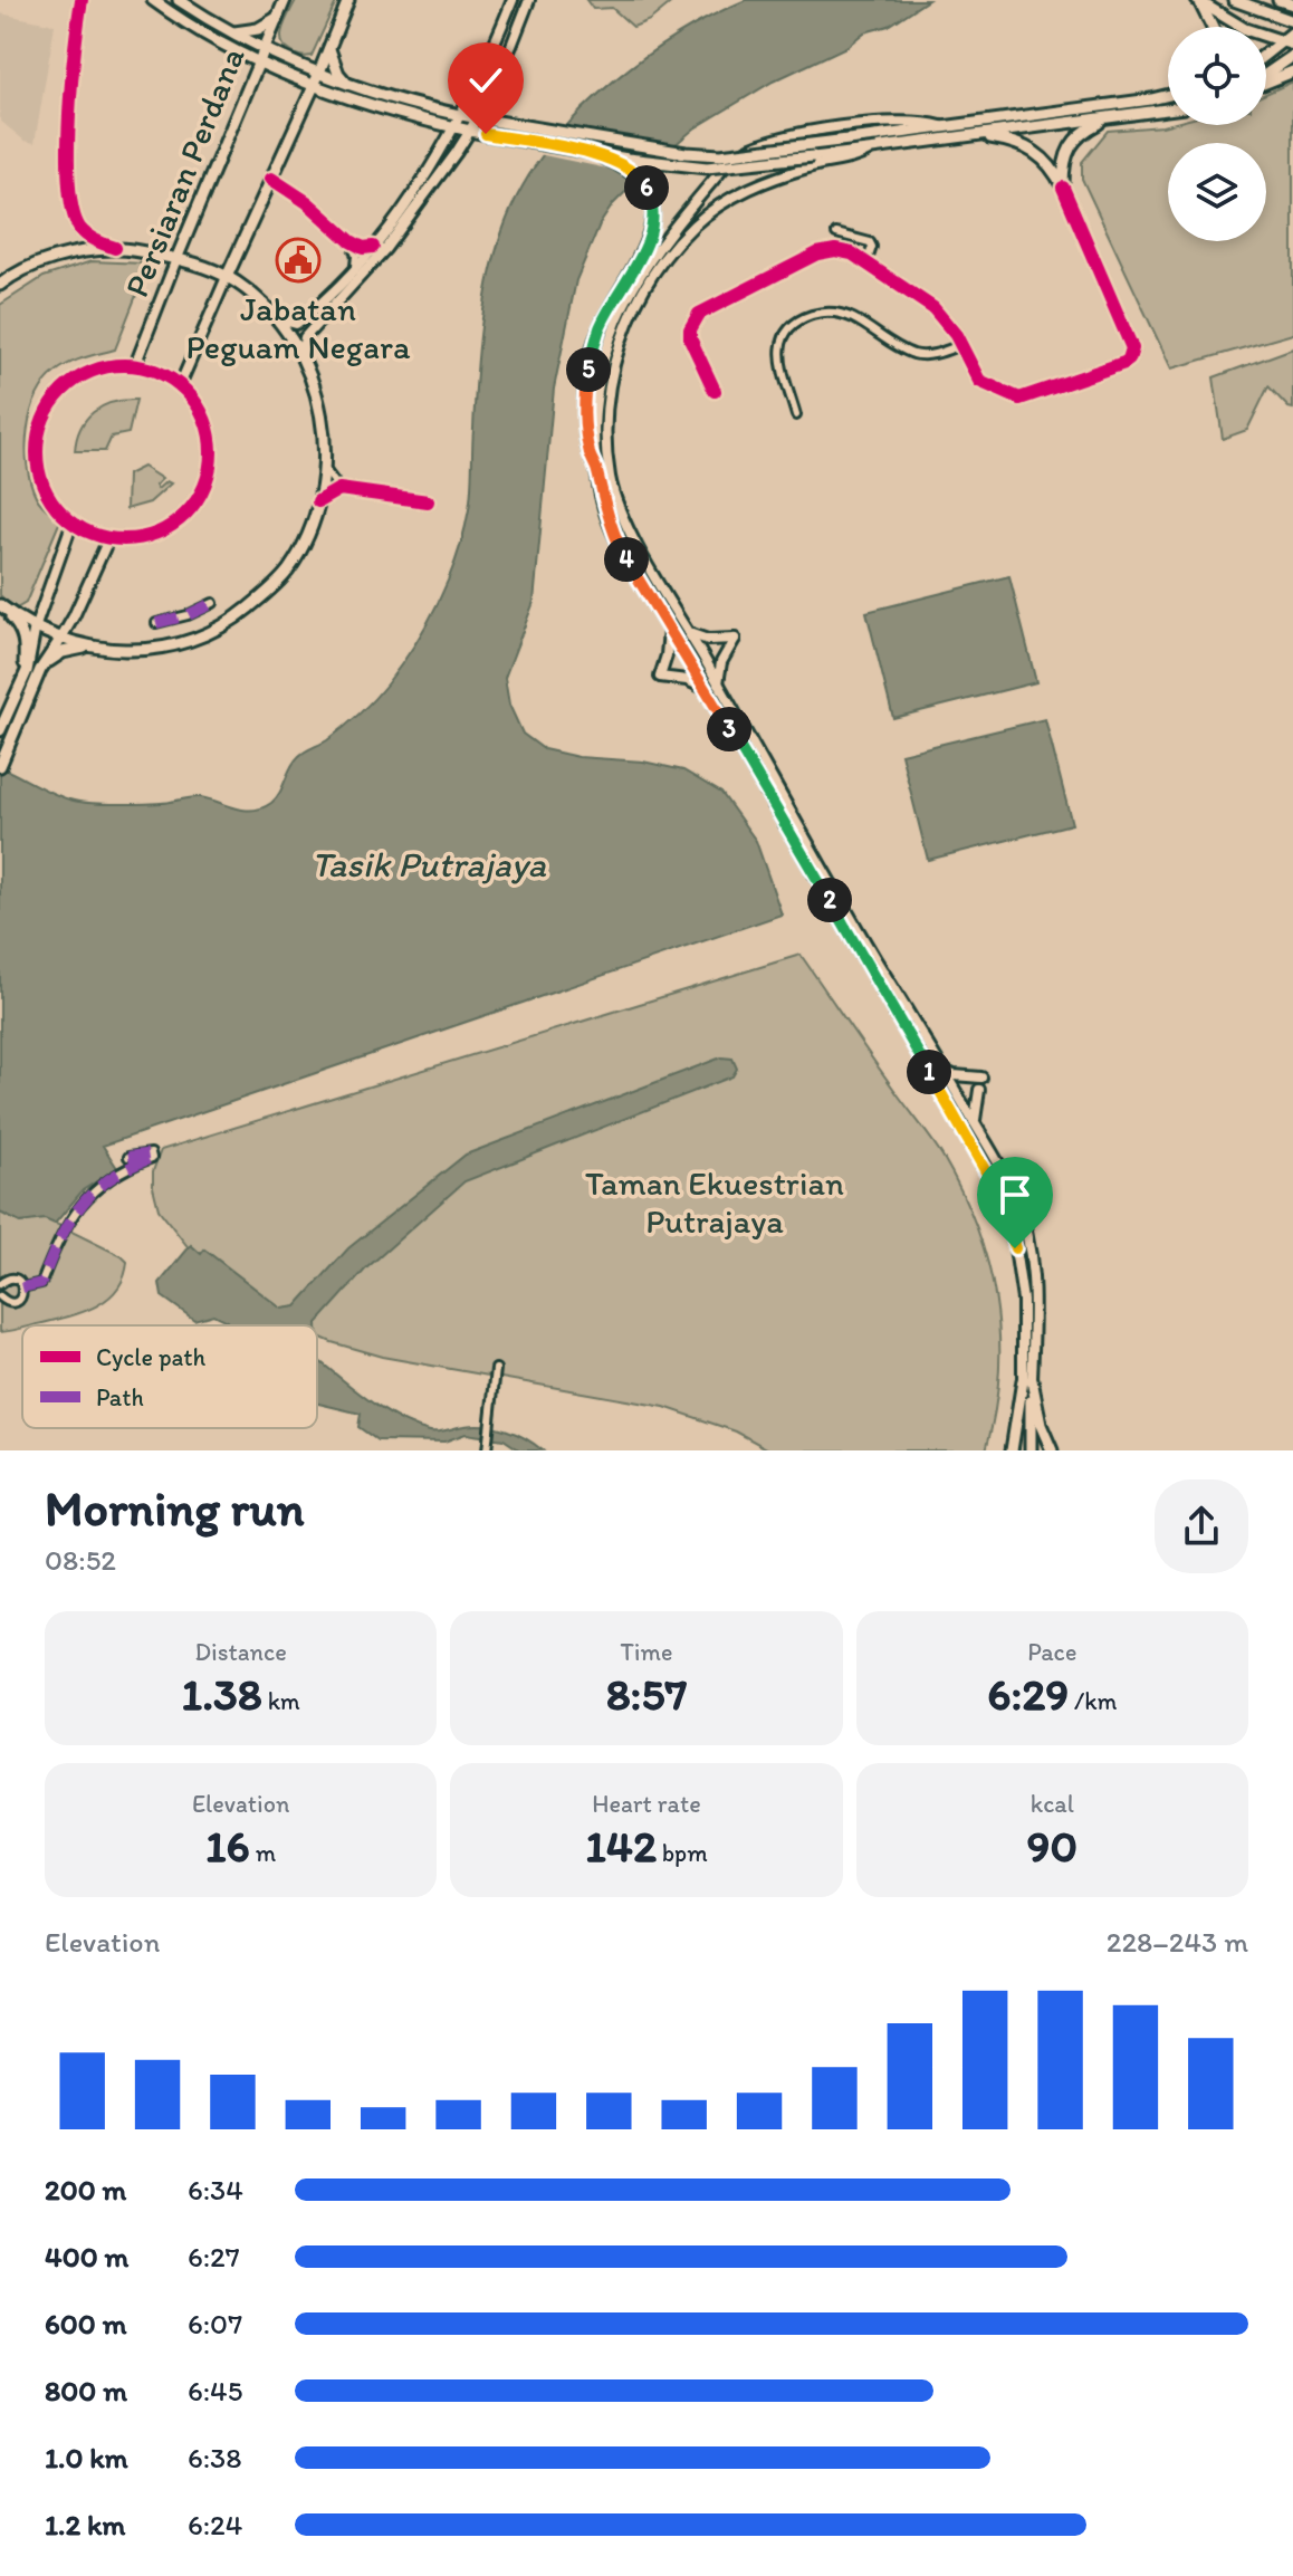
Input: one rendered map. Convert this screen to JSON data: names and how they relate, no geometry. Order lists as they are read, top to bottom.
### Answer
{
  "streets": {
    "main road": ["Persiaran Perdana"]
  },
  "water": ["Tasik Putrajaya"],
  "parks": ["Taman Ekuestrian Putrajaya"],
  "places": {
    "public building": ["Jabatan Peguam Negara"]
  },
  "legend": ["Cycle path", "Path"],
  "page": {
    "pins": [
      "6",
      "5",
      "4",
      "3",
      "2",
      "1"
    ],
    "heading": ["Morning run", "08:52"],
    "stats": [
      ["Distance", "1.38 km"],
      ["Time", "8:57"],
      ["Pace", "6:29 /km"],
      ["Elevation", "16 m"],
      ["Heart rate", "142 bpm"],
      ["kcal", "90"]
    ],
    "chart": ["Elevation", "228–243 m"],
    "list": [
      {
        "name": "200 m",
        "note": "6:34"
      },
      {
        "name": "400 m",
        "note": "6:27"
      },
      {
        "name": "600 m",
        "note": "6:07"
      },
      {
        "name": "800 m",
        "note": "6:45"
      },
      {
        "name": "1.0 km",
        "note": "6:38"
      },
      {
        "name": "1.2 km",
        "note": "6:24"
      }
    ]
  }
}
